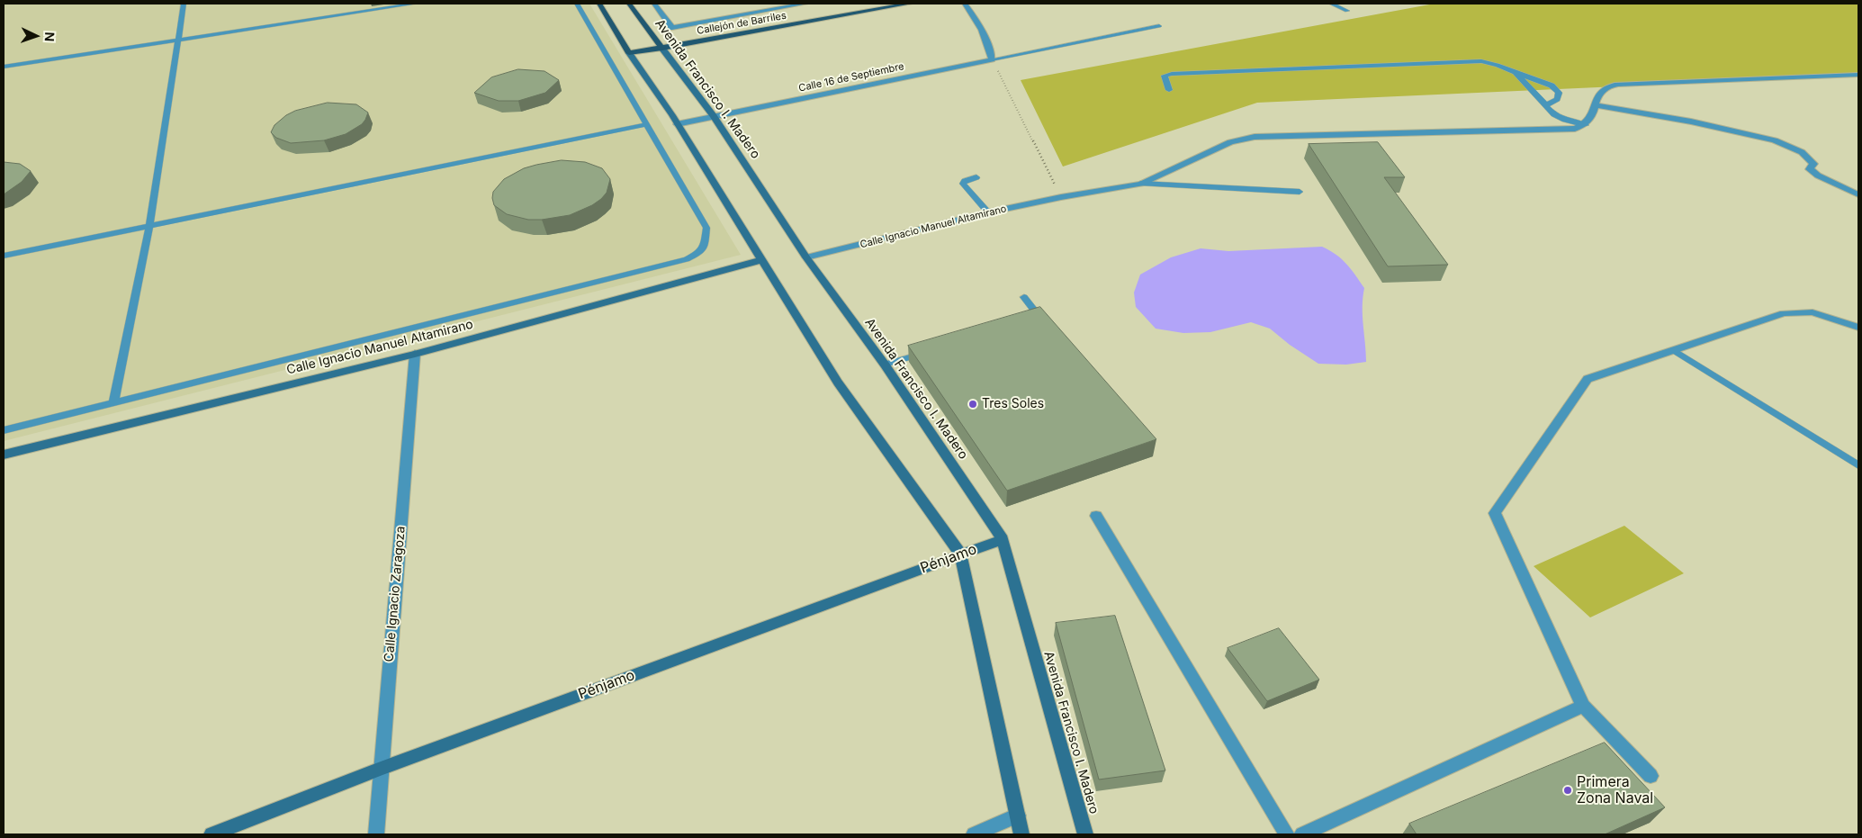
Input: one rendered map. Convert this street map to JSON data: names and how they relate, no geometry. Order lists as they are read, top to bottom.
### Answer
{
  "streets": {
    "main road": [
      "Callejón de Barriles",
      "Avenida Francisco I. Madero",
      "Calle Ignacio Manuel Altamirano",
      "Pénjamo"
    ],
    "street": ["Calle 16 de Septiembre", "Calle Ignacio Zaragoza"]
  },
  "crossings": [
    ["Callejón de Barriles", "Avenida Francisco I. Madero"],
    ["Calle 16 de Septiembre", "Avenida Francisco I. Madero"],
    ["Avenida Francisco I. Madero", "Calle Ignacio Manuel Altamirano"],
    ["Avenida Francisco I. Madero", "Pénjamo"],
    ["Calle Ignacio Manuel Altamirano", "Calle Ignacio Zaragoza"],
    ["Pénjamo", "Calle Ignacio Zaragoza"]
  ],
  "places": ["Tres Soles", "Primera Zona Naval"],
  "north": "right"
}
